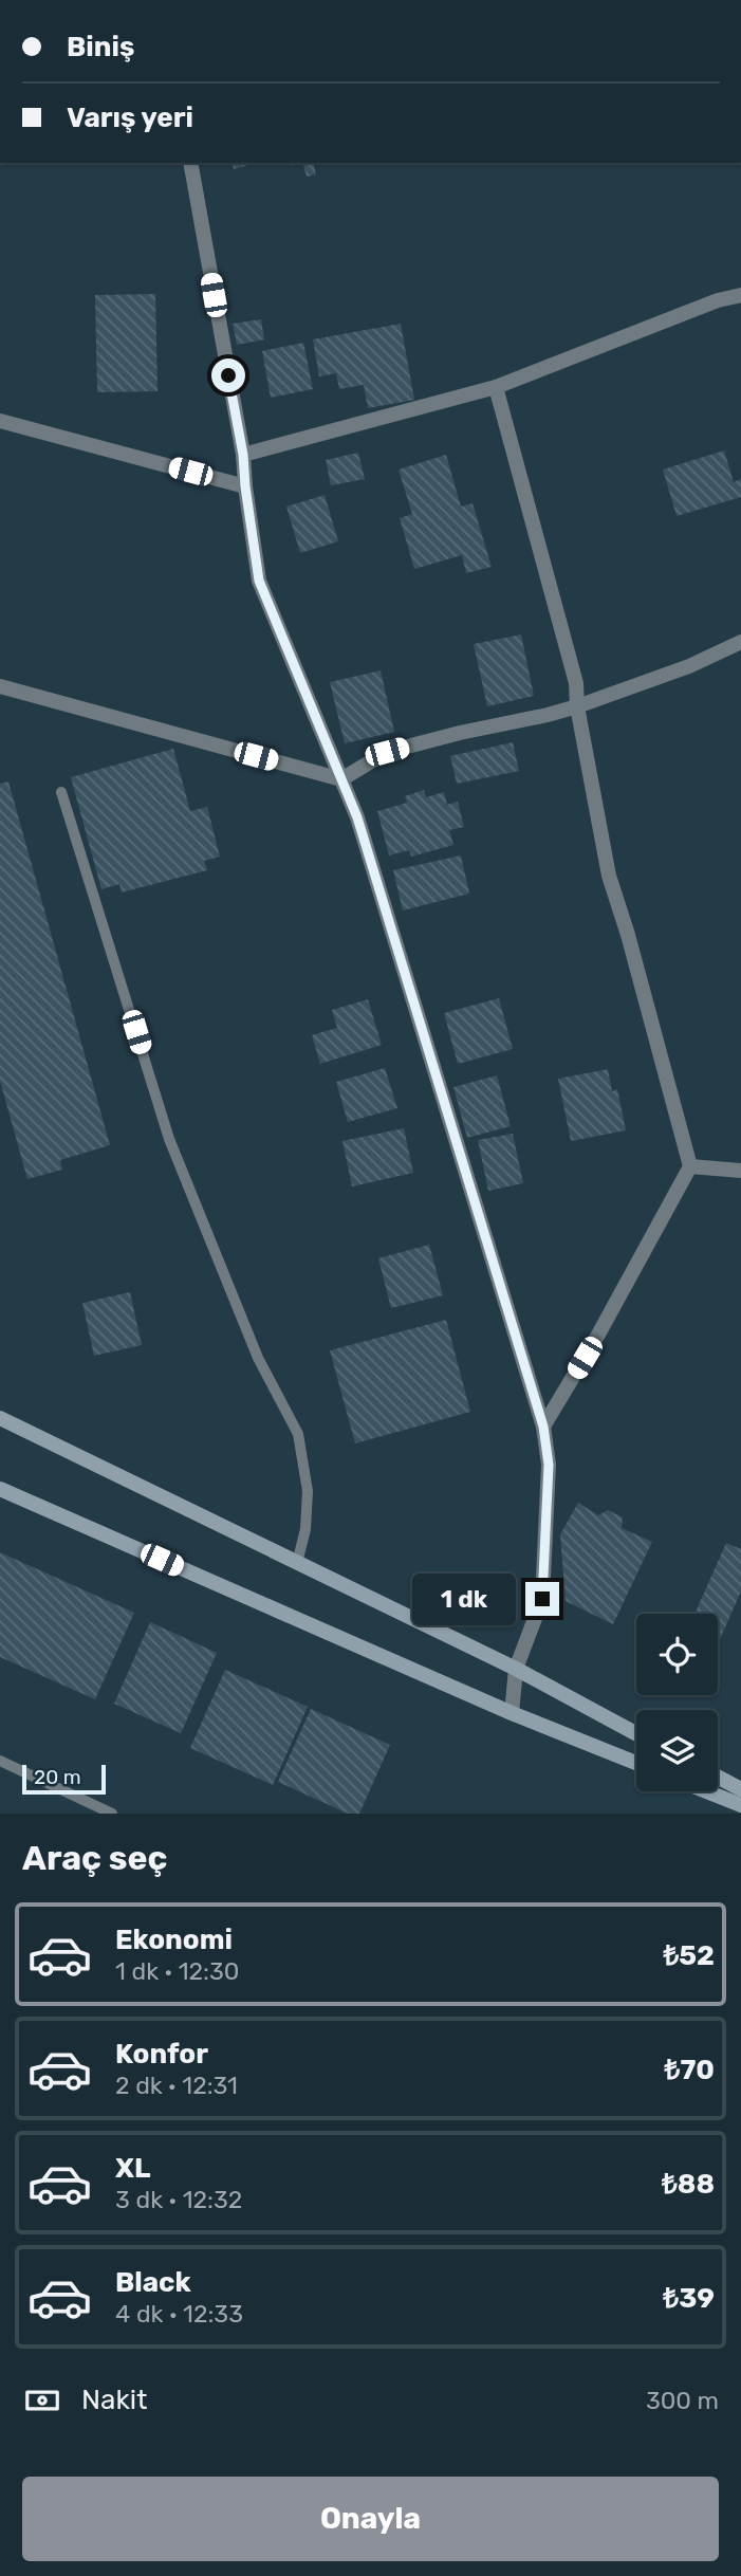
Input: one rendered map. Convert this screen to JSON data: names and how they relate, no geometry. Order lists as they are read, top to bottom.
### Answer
{
  "scale_bar": "20 m",
  "page": {
    "banner": ["Biniş", "Varış yeri"],
    "bubble": "1 dk",
    "scale": "20 m",
    "heading": "Araç seç",
    "list": [
      {
        "name": "Ekonomi",
        "note": "1 dk · 12:30",
        "value": "₺52"
      },
      {
        "name": "Konfor",
        "note": "2 dk · 12:31",
        "value": "₺70"
      },
      {
        "name": "XL",
        "note": "3 dk · 12:32",
        "value": "₺88"
      },
      {
        "name": "Black",
        "note": "4 dk · 12:33",
        "value": "₺39"
      }
    ],
    "pay": ["Nakit", "300 m"],
    "buttons": "Onayla"
  }
}
